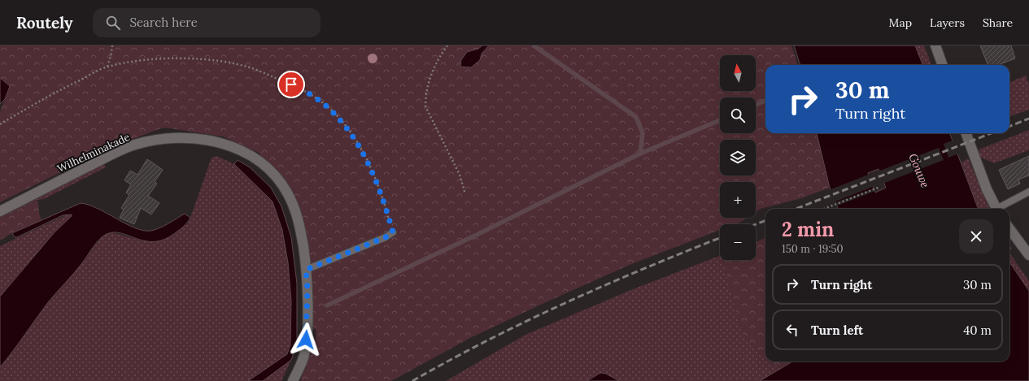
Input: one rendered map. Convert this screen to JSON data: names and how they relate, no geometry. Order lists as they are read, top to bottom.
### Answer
{
  "streets": {
    "street": ["Wilhelminakade"]
  },
  "water": ["Gouwe"],
  "north": "top",
  "page": {
    "header": "Routely",
    "search": "Search here",
    "nav": ["Map", "Layers", "Share"],
    "map_buttons": ["+", "−"],
    "turn": ["30 m", "Turn right"],
    "heading": ["2 min", "150 m · 19:50"],
    "list": [
      {
        "name": "Turn right",
        "value": "30 m"
      },
      {
        "name": "Turn left",
        "value": "40 m"
      }
    ]
  }
}
